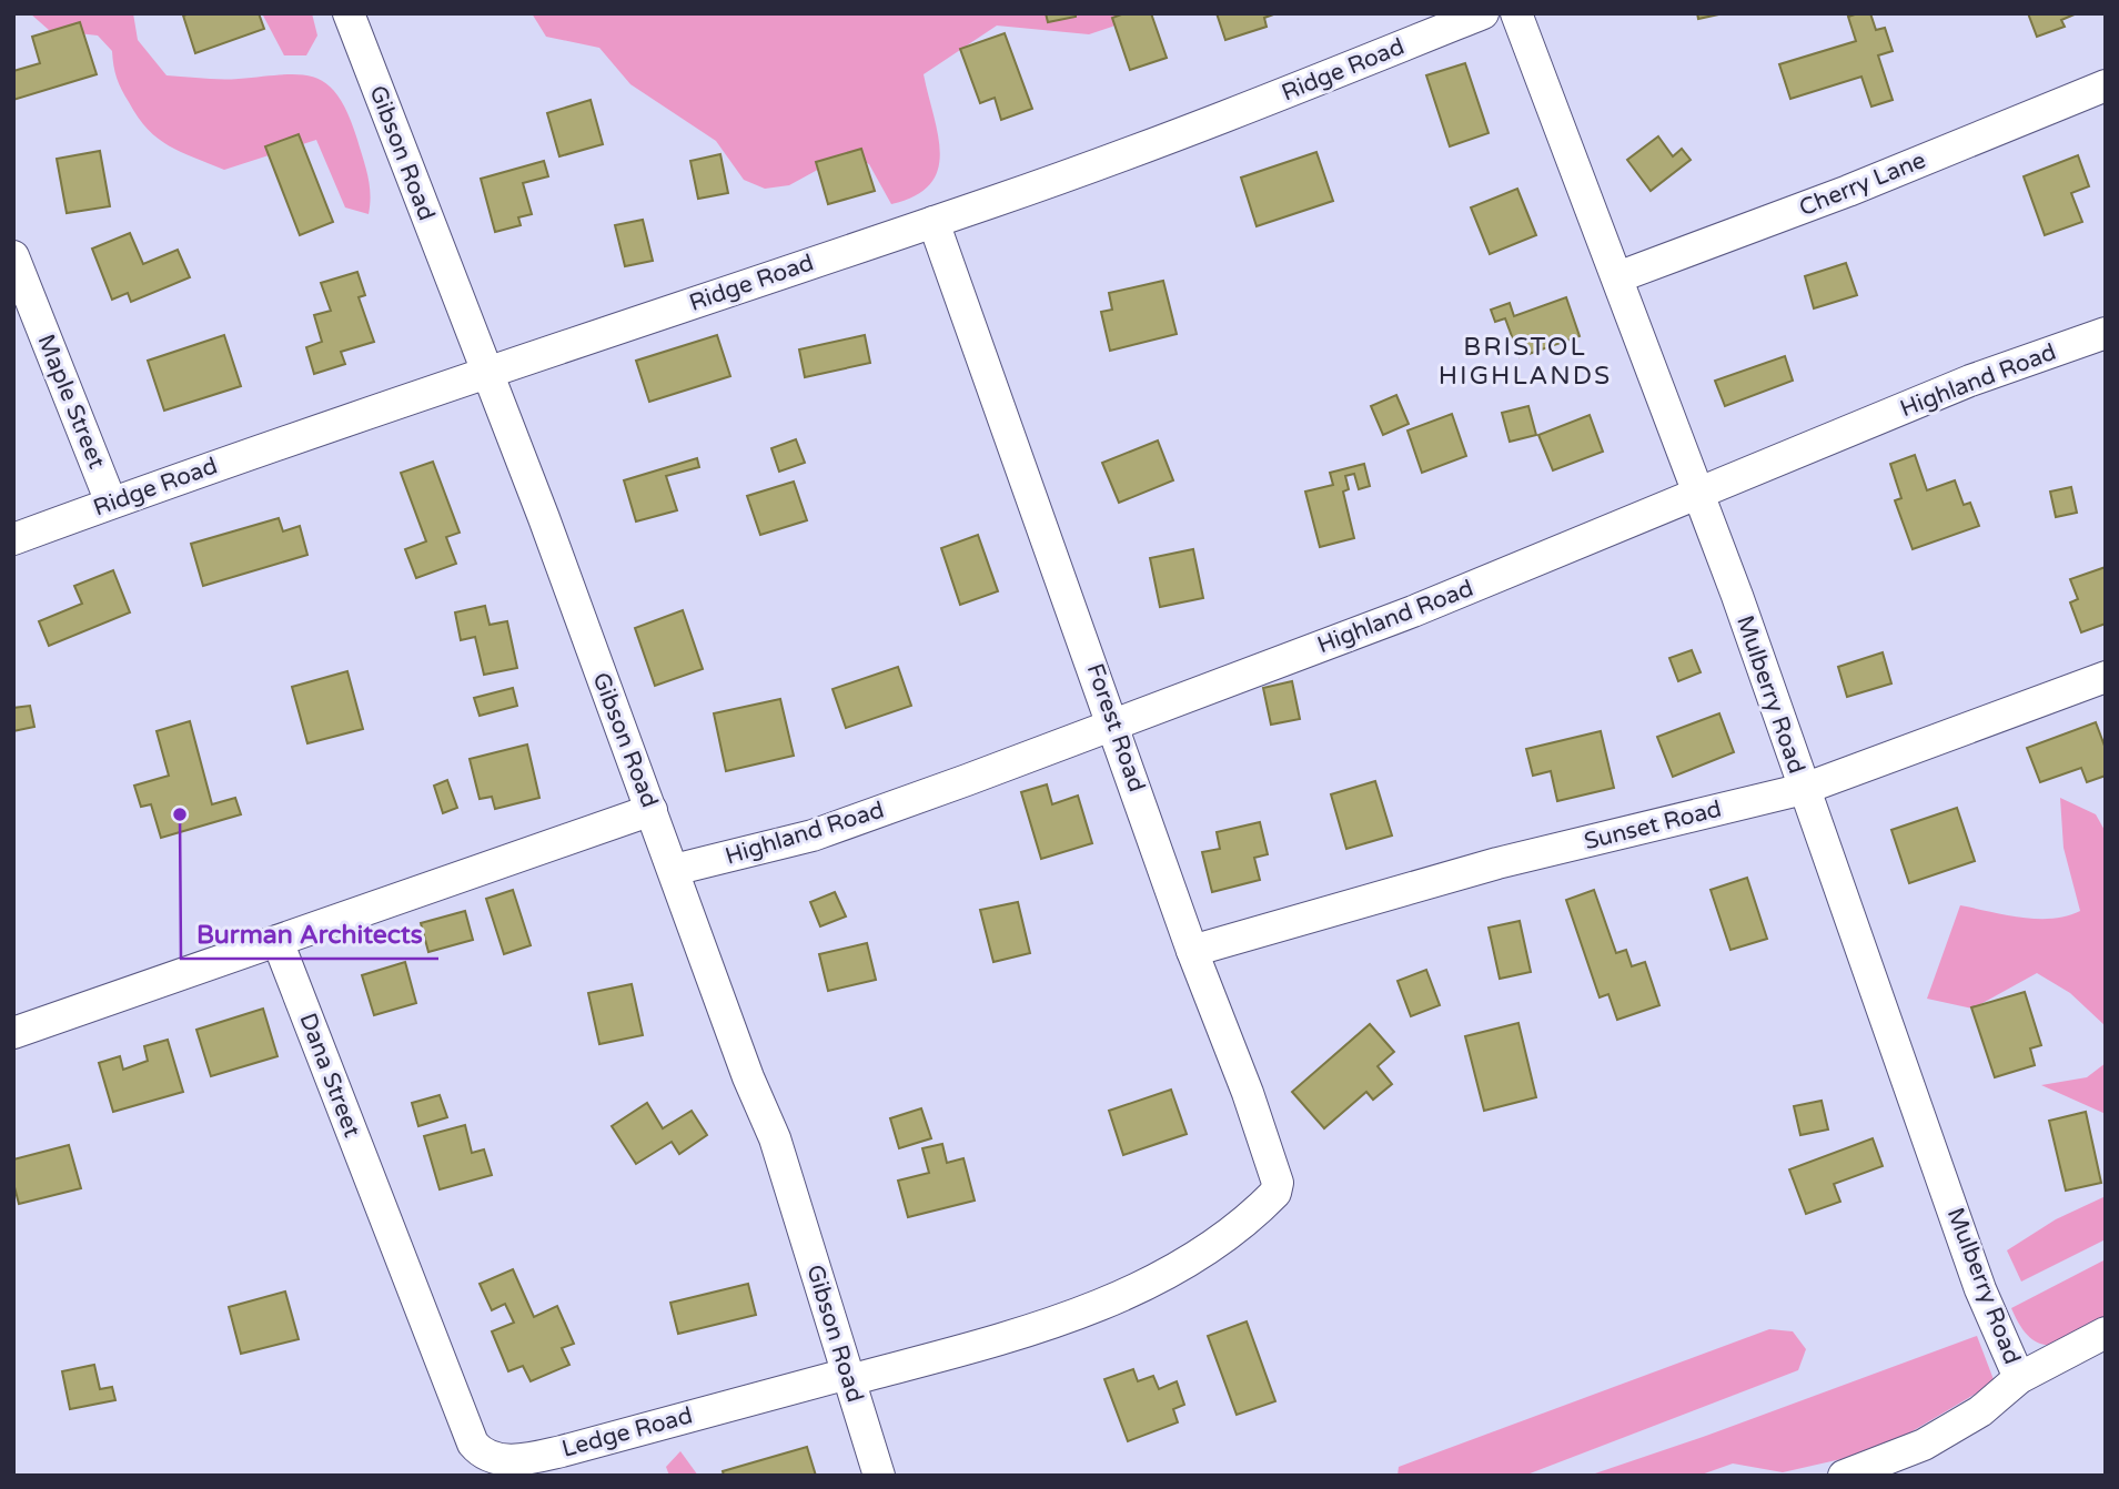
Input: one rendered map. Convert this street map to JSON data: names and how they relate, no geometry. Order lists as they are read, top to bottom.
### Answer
{
  "streets": {
    "street": [
      "Ridge Road",
      "Gibson Road",
      "Cherry Lane",
      "Highland Road",
      "Maple Street",
      "Mulberry Road",
      "Forest Road",
      "Sunset Road",
      "Dana Street",
      "Ledge Road"
    ]
  },
  "crossings": [
    ["Ridge Road", "Gibson Road"],
    ["Ridge Road", "Maple Street"],
    ["Ridge Road", "Forest Road"],
    ["Gibson Road", "Highland Road"],
    ["Gibson Road", "Ledge Road"],
    ["Cherry Lane", "Mulberry Road"],
    ["Highland Road", "Mulberry Road"],
    ["Highland Road", "Forest Road"],
    ["Mulberry Road", "Sunset Road"],
    ["Forest Road", "Sunset Road"],
    ["Forest Road", "Ledge Road"],
    ["Dana Street", "Ledge Road"]
  ],
  "districts": ["BRISTOL HIGHLANDS"],
  "places": ["Burman Architects"]
}
